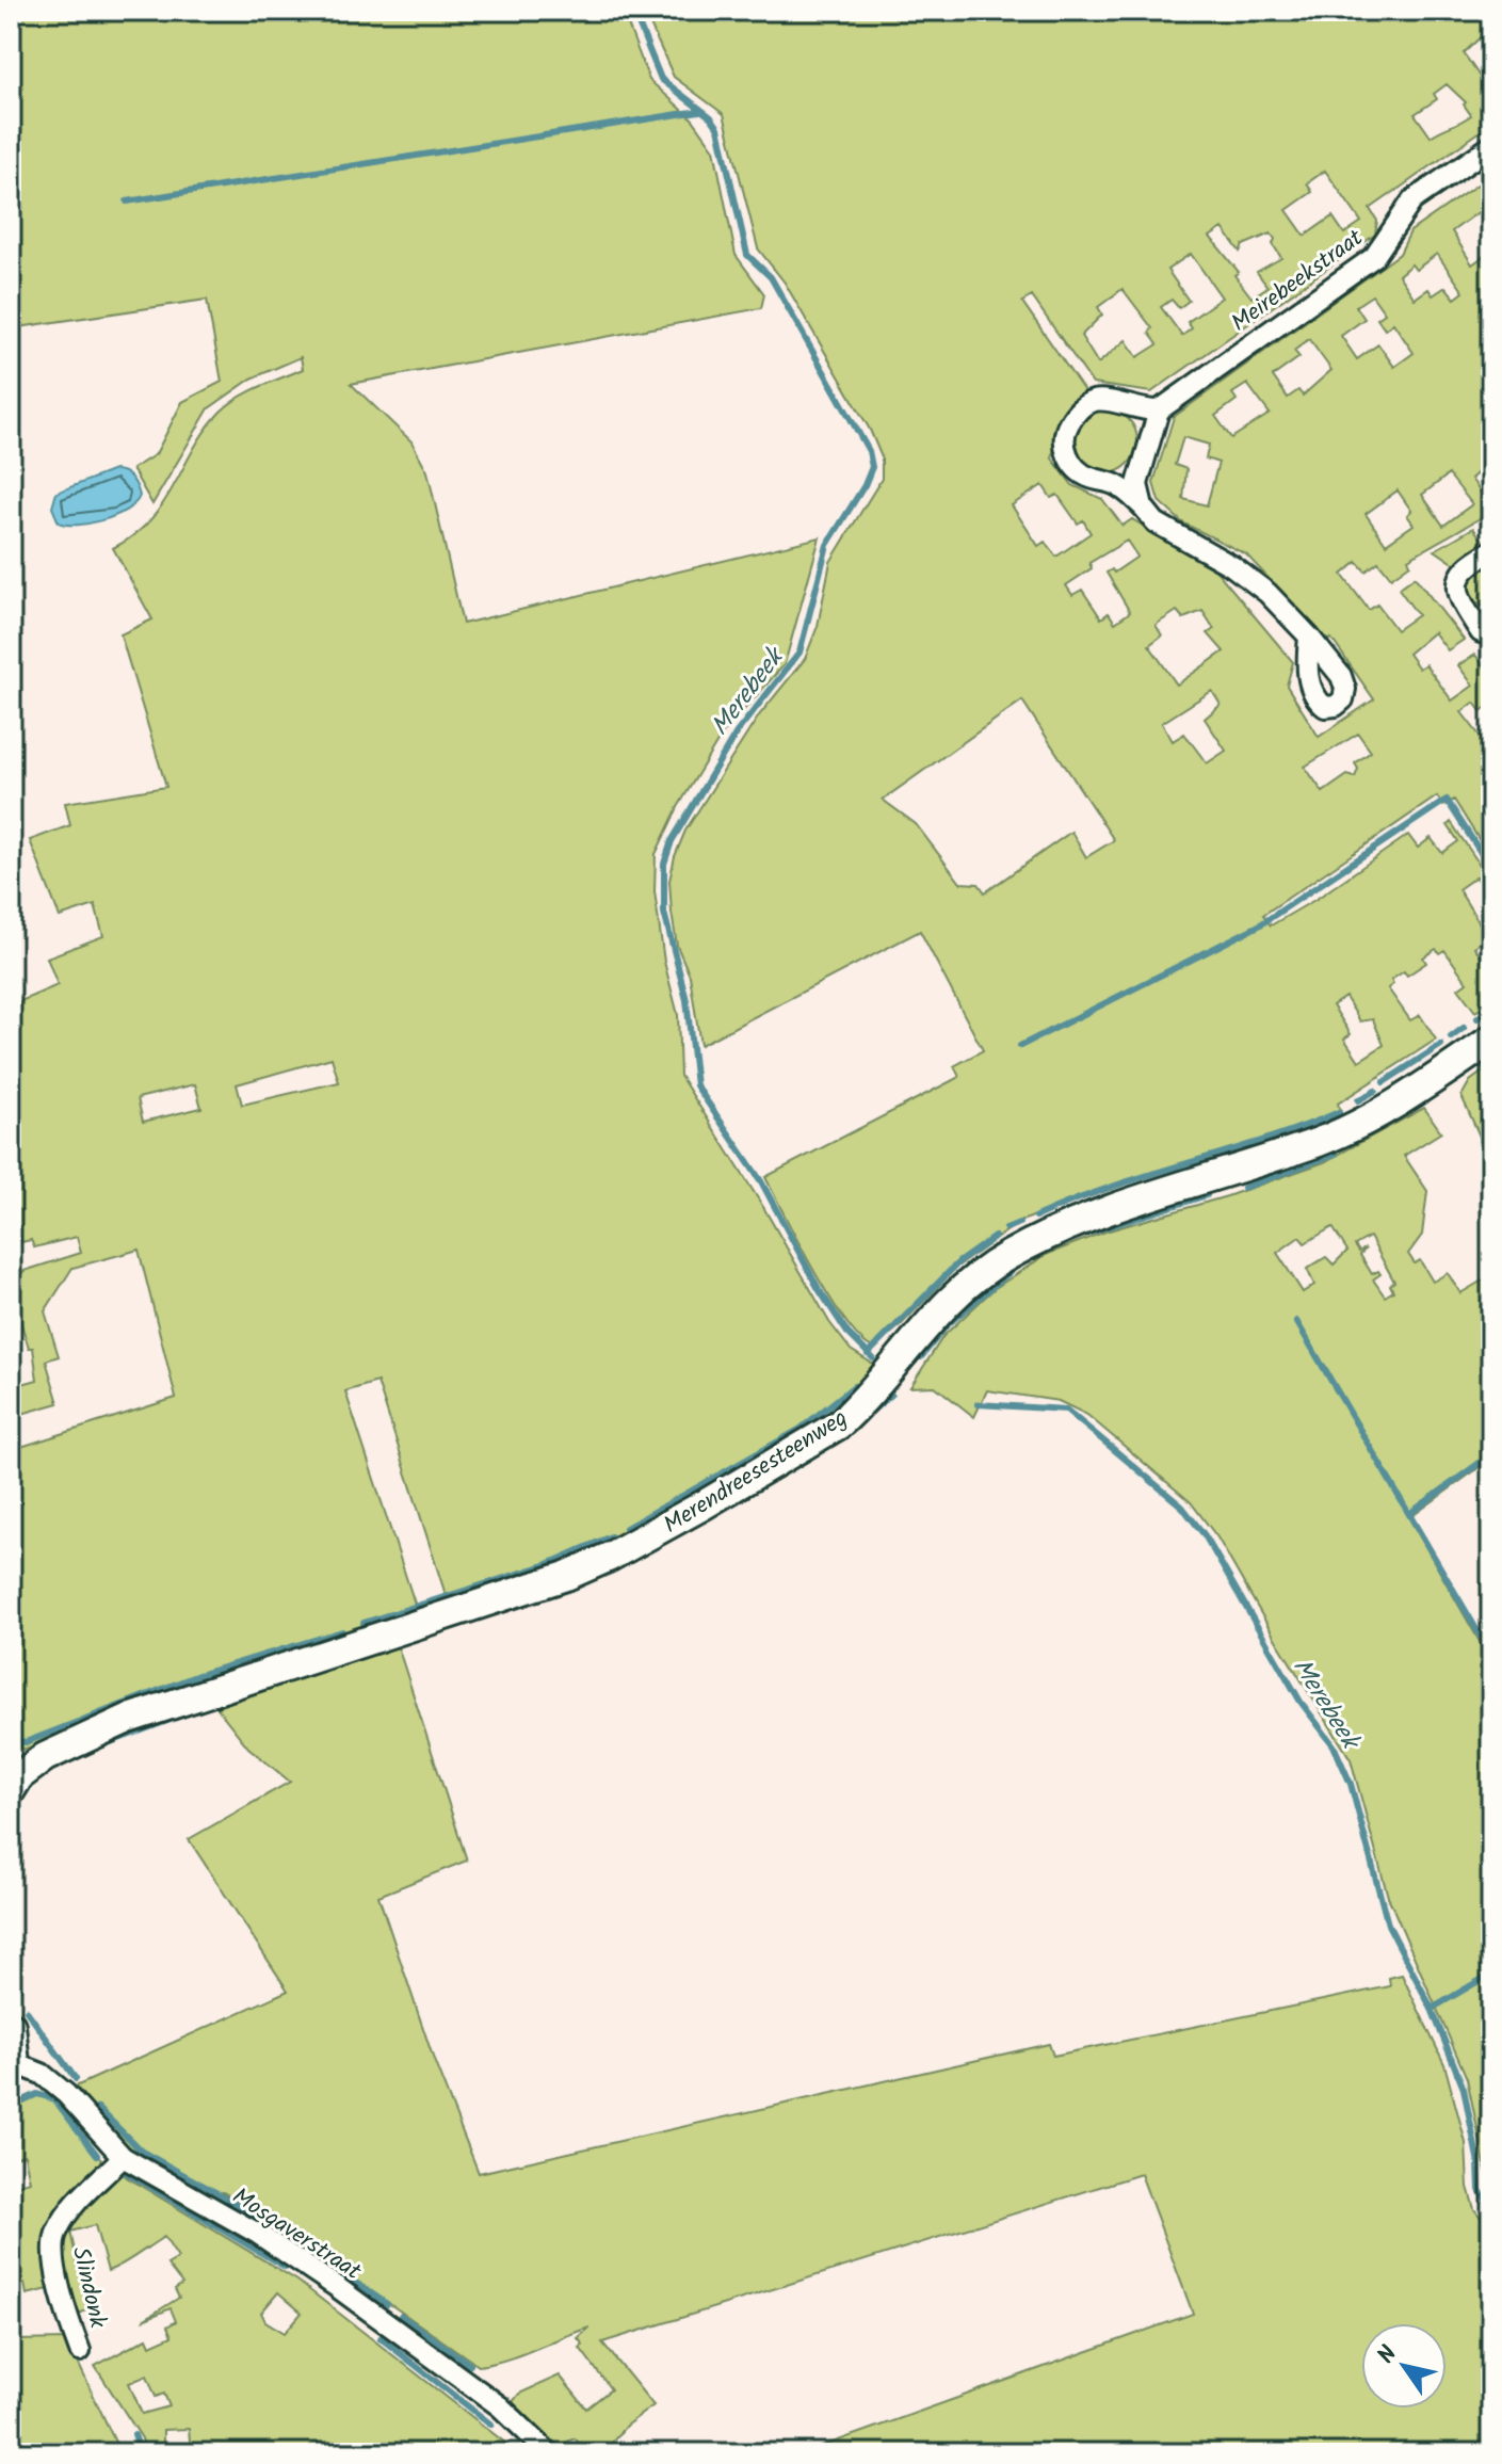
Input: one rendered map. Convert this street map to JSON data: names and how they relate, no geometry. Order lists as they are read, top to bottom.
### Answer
{
  "streets": {
    "main road": ["Merendreesesteenweg"],
    "street": ["Meirebeekstraat", "Mosgaverstraat", "Slindonk"]
  },
  "crossings": [
    ["Mosgaverstraat", "Slindonk"]
  ],
  "water": ["Merebeek"],
  "north": "top left"
}
